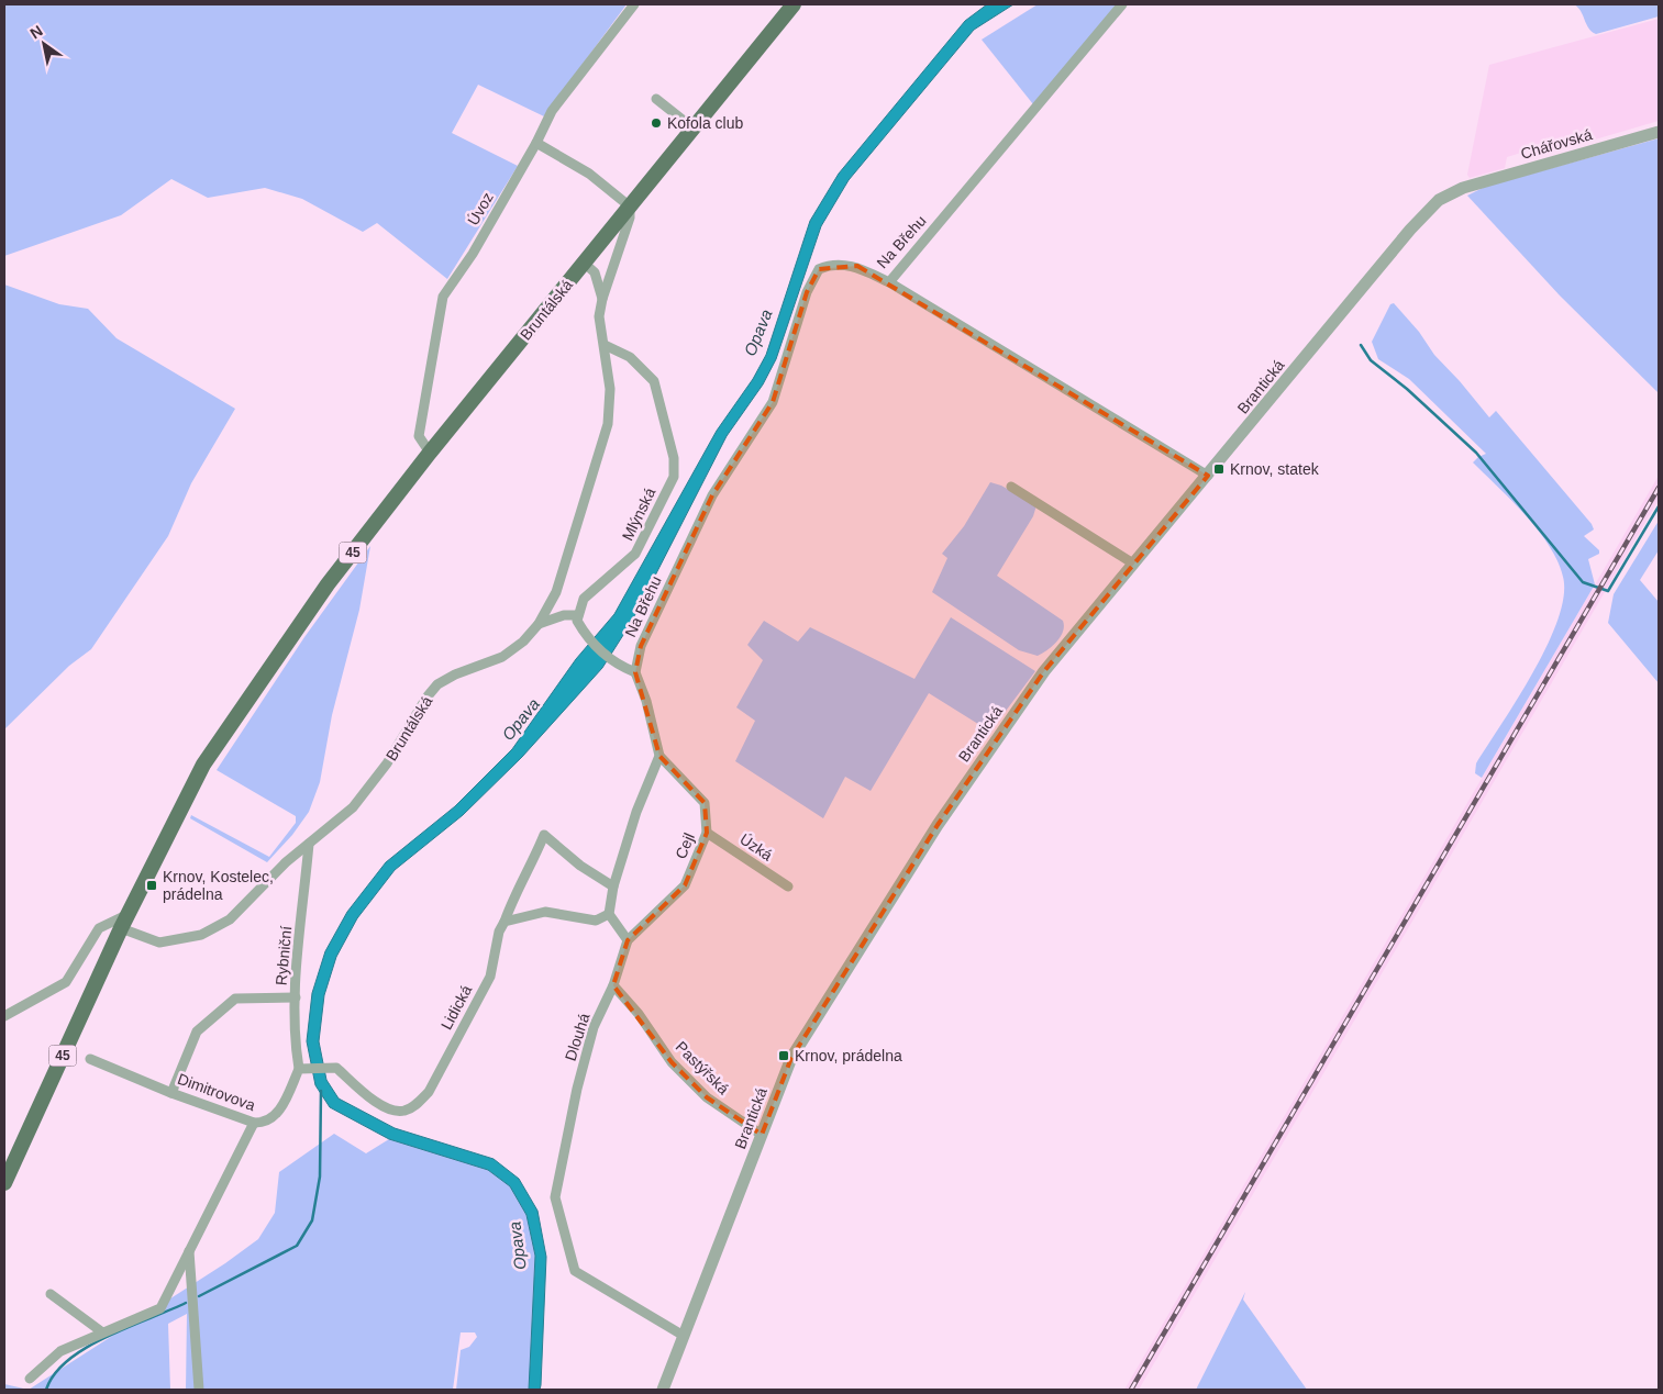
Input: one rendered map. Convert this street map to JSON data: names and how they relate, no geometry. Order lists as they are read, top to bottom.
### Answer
{
  "streets": {
    "main road": ["Bruntálská", "45"],
    "street": [
      "Chářovská",
      "Úvoz",
      "Na Břehu",
      "Brantická",
      "Mlýnská",
      "Cejl",
      "Úzká",
      "Rybniční",
      "Lidická",
      "Dlouhá",
      "Pastýřská",
      "Dimitrovova"
    ]
  },
  "crossings": [
    ["Chářovská", "Brantická"],
    ["Úvoz", "Bruntálská"],
    ["Bruntálská", "Mlýnská"],
    ["Bruntálská", "Rybniční"],
    ["Brantická", "Dlouhá"],
    ["Brantická", "Pastýřská"],
    ["Cejl", "Úzká"],
    ["Cejl", "Dlouhá"],
    ["Rybniční", "Lidická"],
    ["Rybniční", "Dimitrovova"],
    ["Lidická", "Dimitrovova"],
    ["Dlouhá", "Pastýřská"]
  ],
  "water": ["Opava"],
  "places": {
    "other": ["Kofola club"],
    "transit": ["Krnov, statek", "Krnov, Kostelec, prádelna", "Krnov, prádelna"]
  },
  "north": "top left"
}
